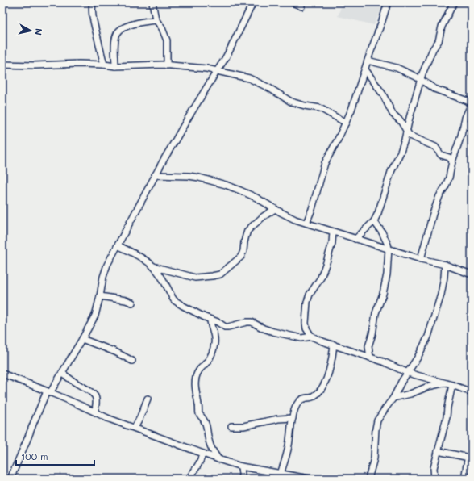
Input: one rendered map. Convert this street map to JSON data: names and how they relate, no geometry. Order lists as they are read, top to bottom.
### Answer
{
  "scale_bar": "100 m",
  "north": "right"
}
